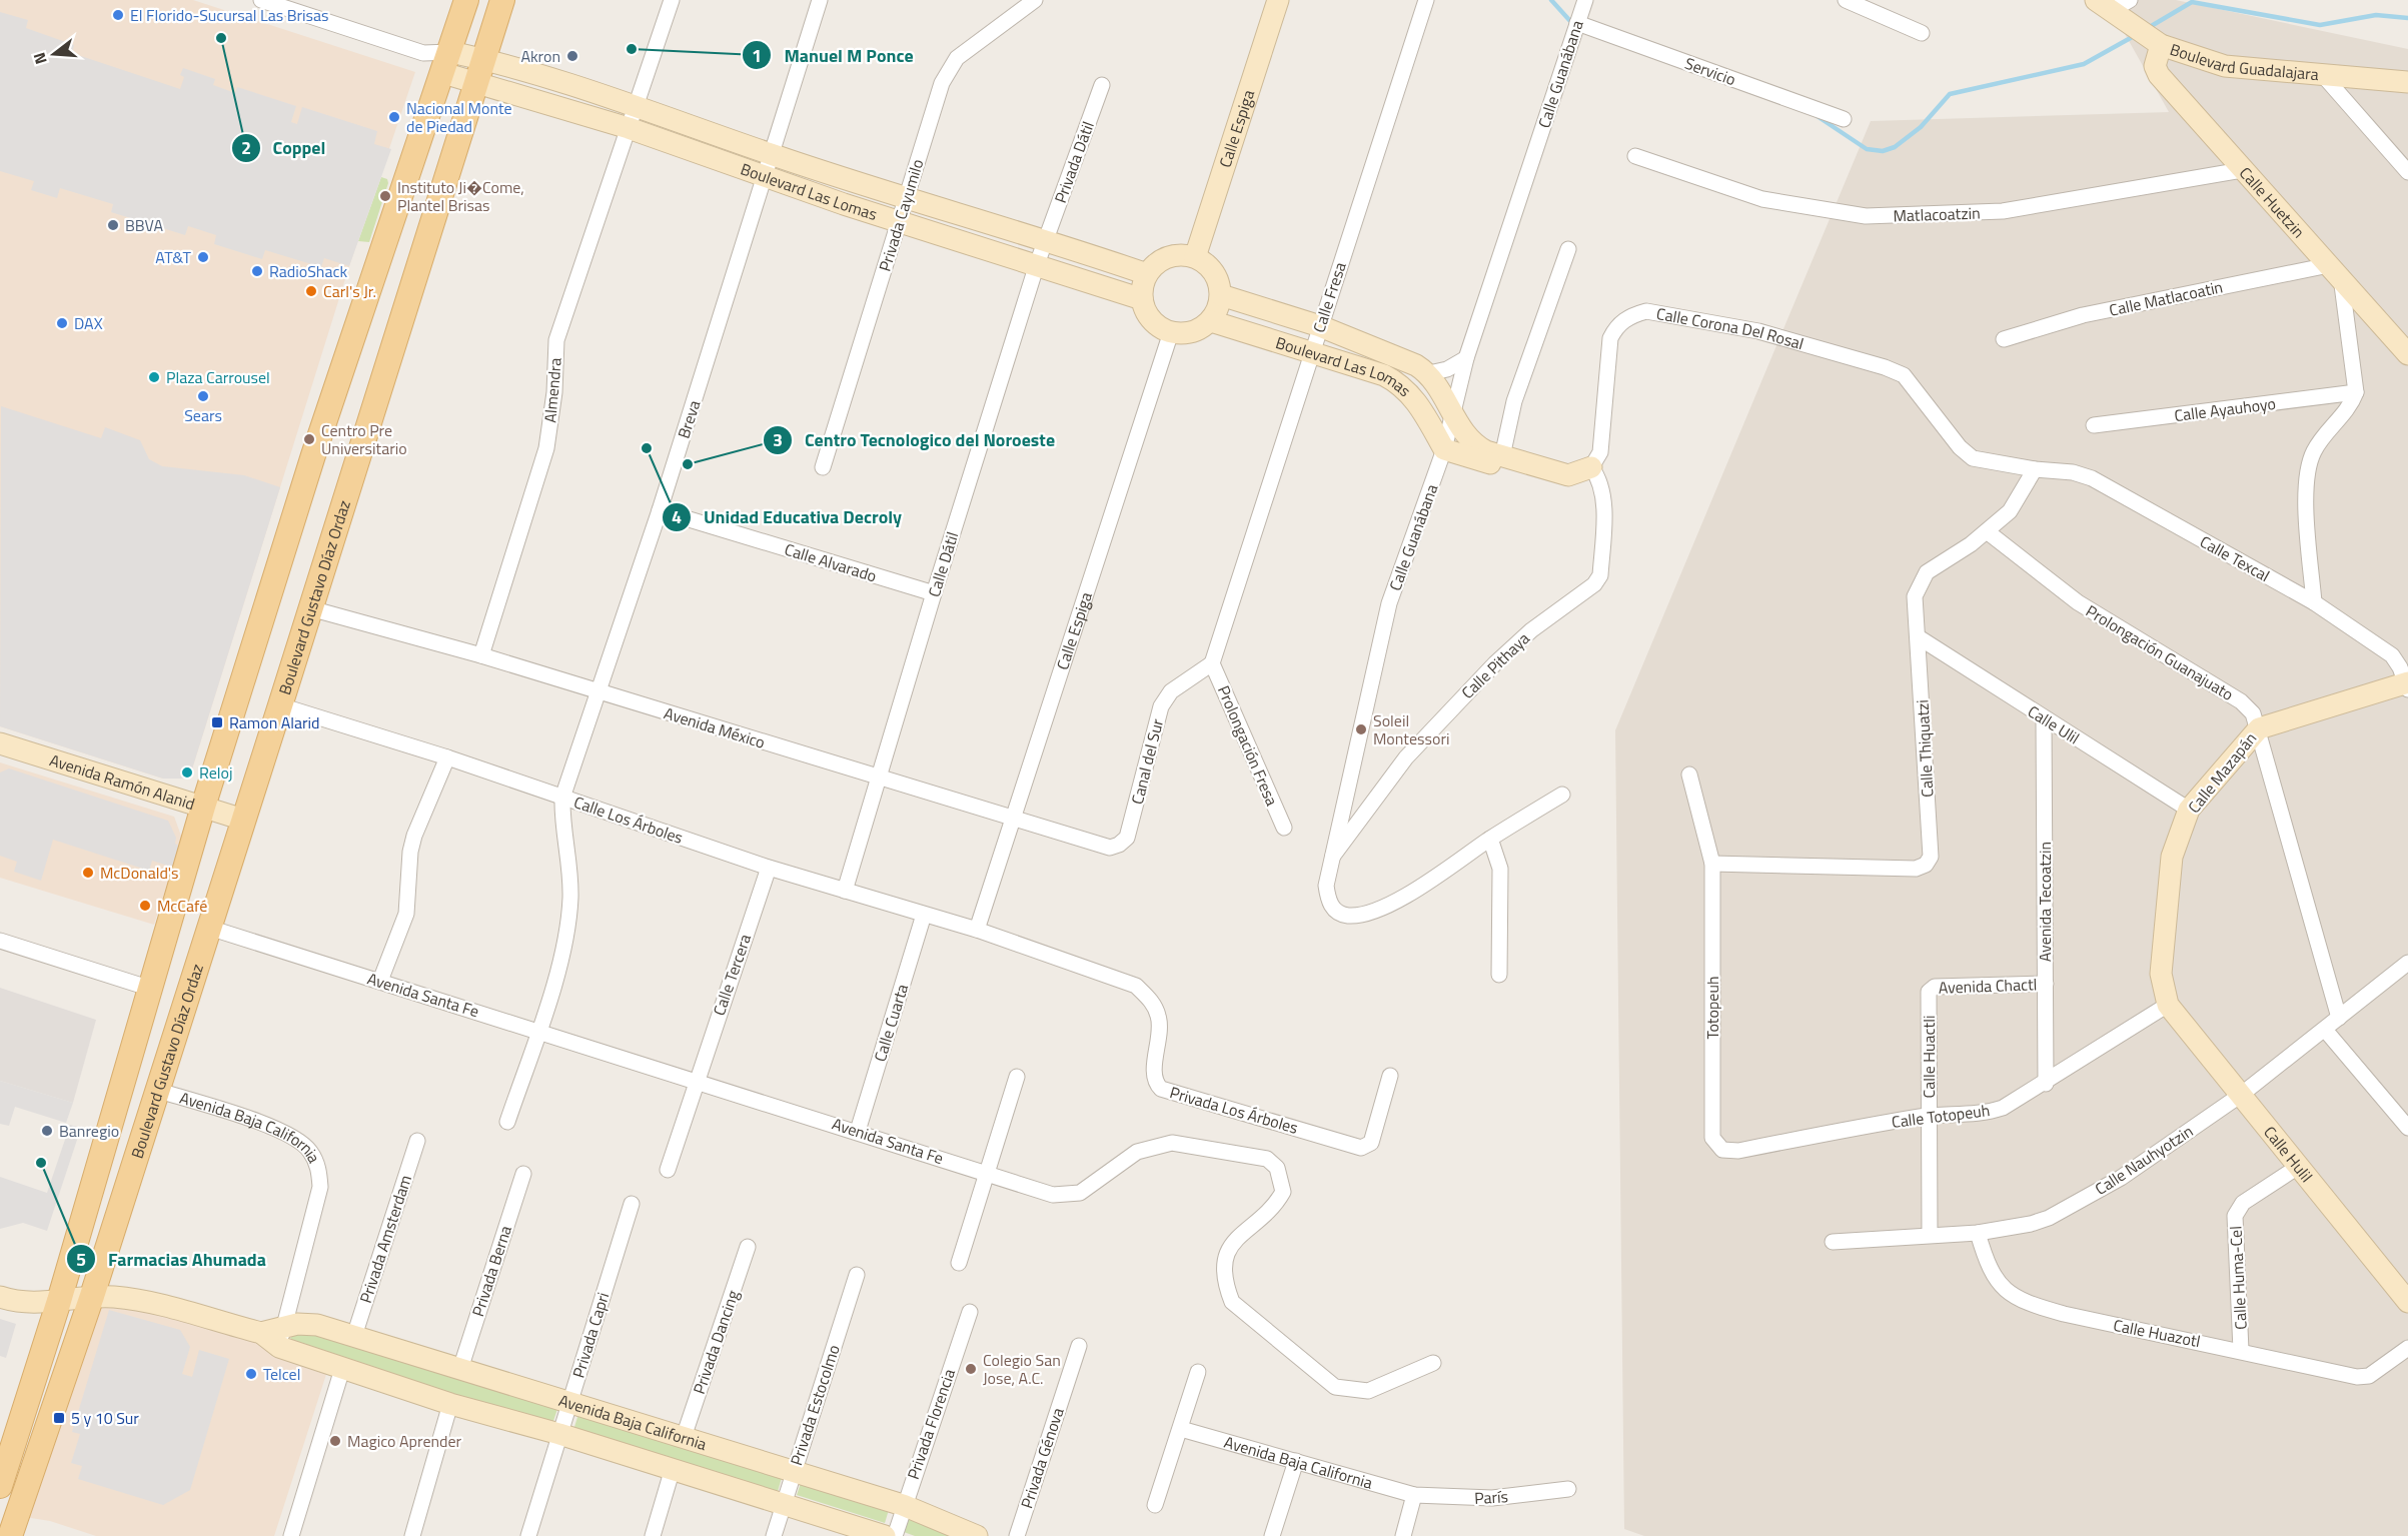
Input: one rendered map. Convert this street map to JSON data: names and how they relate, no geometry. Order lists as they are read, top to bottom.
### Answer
{
  "streets": {
    "main road": ["Boulevard Gustavo Díaz Ordaz"],
    "street": [
      "Boulevard Guadalajara",
      "Servicio",
      "Calle Guanábana",
      "Calle Espiga",
      "Privada Dátil",
      "Boulevard Las Lomas",
      "Calle Huetzin",
      "Matlacoatzin",
      "Privada Cayumilo",
      "Calle Fresa",
      "Calle Matlacoatin",
      "Calle Corona Del Rosal",
      "Almendra",
      "Calle Ayauhoyo",
      "Breva",
      "Calle Texcal",
      "Calle Alvarado",
      "Calle Dátil",
      "Prolongación Guanajuato",
      "Calle Pithaya",
      "Calle Ulil",
      "Avenida México",
      "Prolongación Fresa",
      "Calle Thiquatzi",
      "Canal del Sur",
      "Calle Mazapán",
      "Avenida Ramón Alanid",
      "Calle Los Árboles",
      "Avenida Tecoatzin",
      "Calle Tercera",
      "Avenida Chactl",
      "Avenida Santa Fe",
      "Totopeuh",
      "Calle Cuarta",
      "Calle Huactli",
      "Privada Los Árboles",
      "Calle Totopeuh",
      "Avenida Baja California",
      "Calle Hulil",
      "Calle Nauhyotzin",
      "Privada Amsterdam",
      "Privada Berna",
      "Calle Huma-Cel",
      "Calle Huazotl",
      "Privada Capri",
      "Privada Dancing",
      "Privada Estocolmo",
      "Privada Florencia",
      "Privada Génova",
      "París"
    ]
  },
  "crossings": [
    ["Boulevard Guadalajara", "Calle Huetzin"],
    ["Servicio", "Calle Guanábana"],
    ["Calle Guanábana", "Boulevard Las Lomas"],
    ["Calle Guanábana", "Calle Pithaya"],
    ["Calle Espiga", "Boulevard Las Lomas"],
    ["Calle Espiga", "Avenida México"],
    ["Calle Espiga", "Calle Los Árboles"],
    ["Calle Espiga", "Privada Los Árboles"],
    ["Privada Dátil", "Boulevard Las Lomas"],
    ["Privada Dátil", "Calle Dátil"],
    ["Boulevard Las Lomas", "Privada Cayumilo"],
    ["Boulevard Las Lomas", "Calle Fresa"],
    ["Boulevard Las Lomas", "Almendra"],
    ["Boulevard Las Lomas", "Breva"],
    ["Boulevard Las Lomas", "Calle Dátil"],
    ["Boulevard Las Lomas", "Boulevard Gustavo Díaz Ordaz"],
    ["Calle Huetzin", "Matlacoatzin"],
    ["Calle Huetzin", "Calle Matlacoatin"],
    ["Calle Fresa", "Prolongación Fresa"],
    ["Calle Fresa", "Canal del Sur"],
    ["Calle Corona Del Rosal", "Calle Texcal"],
    ["Calle Corona Del Rosal", "Calle Pithaya"],
    ["Calle Corona Del Rosal", "Calle Thiquatzi"],
    ["Almendra", "Avenida México"],
    ["Breva", "Calle Alvarado"],
    ["Breva", "Avenida México"],
    ["Breva", "Calle Los Árboles"],
    ["Calle Texcal", "Calle Thiquatzi"],
    ["Calle Texcal", "Calle Mazapán"],
    ["Calle Alvarado", "Calle Dátil"],
    ["Calle Dátil", "Avenida México"],
    ["Calle Dátil", "Calle Los Árboles"],
    ["Boulevard Gustavo Díaz Ordaz", "Avenida México"],
    ["Boulevard Gustavo Díaz Ordaz", "Avenida Ramón Alanid"],
    ["Boulevard Gustavo Díaz Ordaz", "Calle Los Árboles"],
    ["Boulevard Gustavo Díaz Ordaz", "Avenida Santa Fe"],
    ["Boulevard Gustavo Díaz Ordaz", "Avenida Baja California"],
    ["Prolongación Guanajuato", "Calle Thiquatzi"],
    ["Prolongación Guanajuato", "Calle Mazapán"],
    ["Prolongación Guanajuato", "Calle Nauhyotzin"],
    ["Calle Ulil", "Calle Thiquatzi"],
    ["Calle Ulil", "Calle Mazapán"],
    ["Calle Ulil", "Avenida Tecoatzin"],
    ["Avenida México", "Canal del Sur"],
    ["Prolongación Fresa", "Canal del Sur"],
    ["Calle Thiquatzi", "Totopeuh"],
    ["Calle Mazapán", "Calle Totopeuh"],
    ["Calle Mazapán", "Calle Hulil"],
    ["Calle Los Árboles", "Calle Tercera"],
    ["Calle Los Árboles", "Calle Cuarta"],
    ["Calle Los Árboles", "Privada Los Árboles"],
    ["Avenida Tecoatzin", "Avenida Chactl"],
    ["Avenida Tecoatzin", "Calle Totopeuh"],
    ["Calle Tercera", "Avenida Santa Fe"],
    ["Avenida Chactl", "Calle Huactli"],
    ["Avenida Santa Fe", "Calle Cuarta"],
    ["Totopeuh", "Calle Totopeuh"],
    ["Calle Huactli", "Calle Totopeuh"],
    ["Calle Huactli", "Calle Nauhyotzin"],
    ["Calle Totopeuh", "Calle Hulil"],
    ["Avenida Baja California", "Privada Amsterdam"],
    ["Avenida Baja California", "Privada Berna"],
    ["Avenida Baja California", "Privada Capri"],
    ["Avenida Baja California", "Privada Dancing"],
    ["Avenida Baja California", "Privada Estocolmo"],
    ["Avenida Baja California", "Privada Florencia"],
    ["Avenida Baja California", "París"],
    ["Calle Hulil", "Calle Nauhyotzin"],
    ["Calle Hulil", "Calle Huma-Cel"],
    ["Calle Nauhyotzin", "Calle Huazotl"],
    ["Calle Huma-Cel", "Calle Huazotl"]
  ],
  "places": {
    "other": [
      "El Florido-Sucursal Las Brisas",
      "Coppel",
      "Manuel M Ponce",
      "Akron",
      "Nacional Monte de Piedad",
      "Instituto Ji�Come, Plantel Brisas",
      "BBVA",
      "AT&T",
      "RadioShack",
      "Carl's Jr.",
      "DAX",
      "Plaza Carrousel",
      "Sears",
      "Centro Pre Universitario",
      "Unidad Educativa Decroly",
      "Centro Tecnologico del Noroeste",
      "Soleil Montessori",
      "Reloj",
      "McDonald's",
      "McCafé",
      "Banregio",
      "Farmacias Ahumada",
      "Colegio San Jose, A.C.",
      "Telcel",
      "Magico Aprender"
    ],
    "transit": ["Ramon Alarid", "5 y 10 Sur"]
  },
  "north": "left"
}
